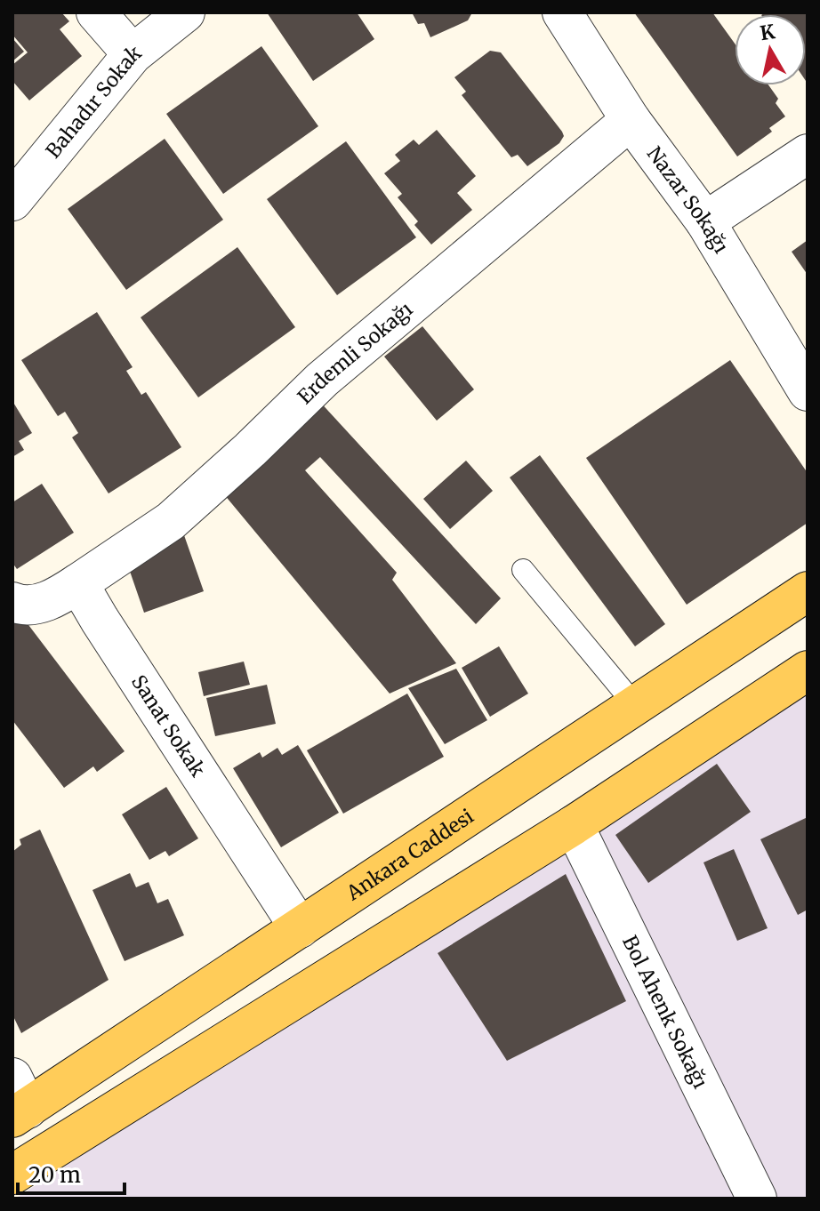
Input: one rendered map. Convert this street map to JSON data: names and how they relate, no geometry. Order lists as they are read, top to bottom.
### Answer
{
  "streets": {
    "main road": ["Ankara Caddesi"],
    "street": [
      "Bahadır Sokak",
      "Nazar Sokağı",
      "Erdemli Sokağı",
      "Sanat Sokak",
      "Bol Ahenk Sokağı"
    ]
  },
  "crossings": [
    ["Nazar Sokağı", "Erdemli Sokağı"],
    ["Erdemli Sokağı", "Sanat Sokak"],
    ["Sanat Sokak", "Ankara Caddesi"]
  ],
  "scale_bar": "20 m",
  "north": "top"
}
